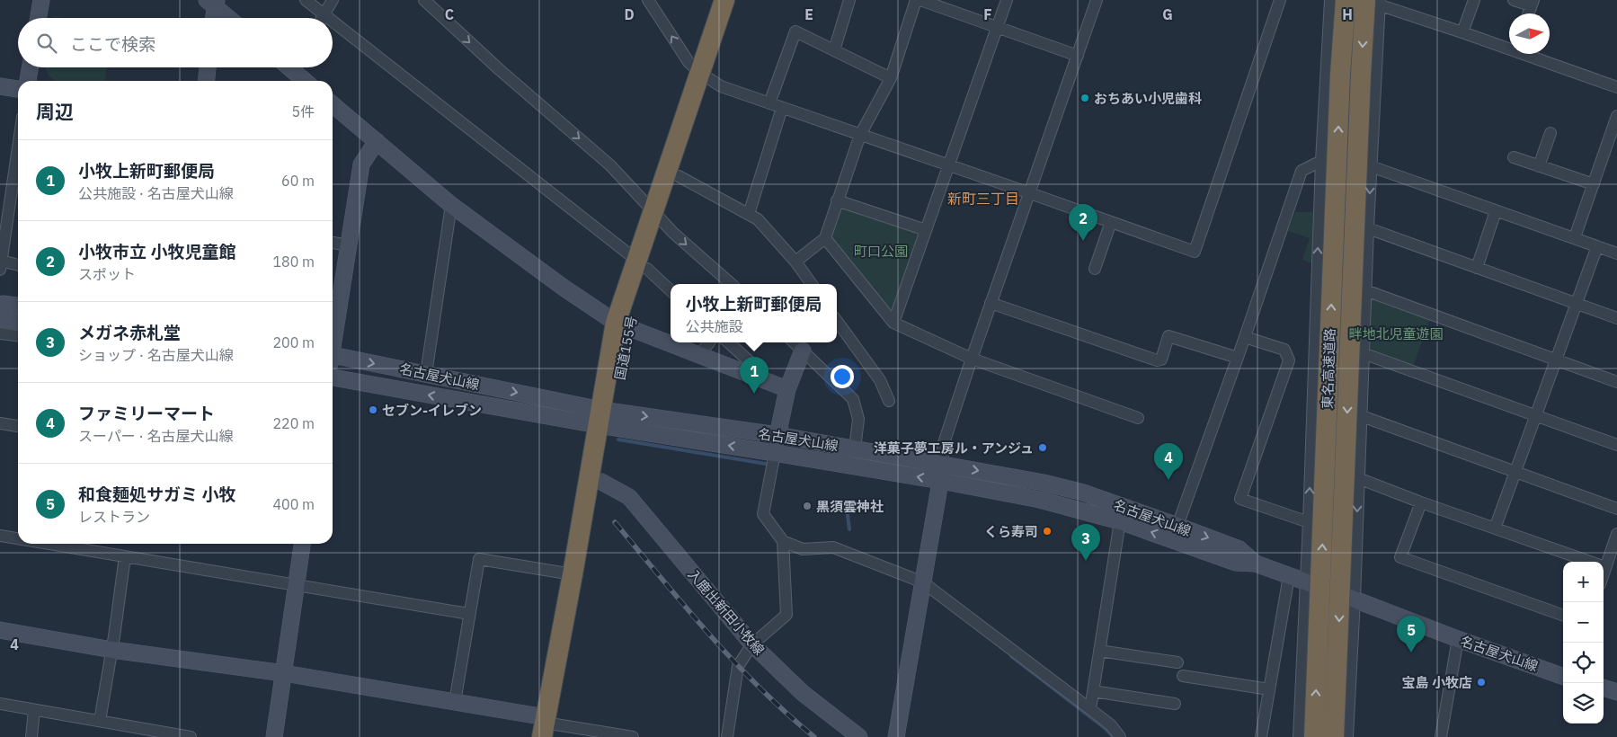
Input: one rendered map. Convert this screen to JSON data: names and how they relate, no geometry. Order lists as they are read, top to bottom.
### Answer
{
  "streets": {
    "highway": ["国道155号", "東名高速道路"],
    "main road": ["名古屋犬山線", "入鹿出新田小牧線"]
  },
  "crossings": [
    ["国道155号", "名古屋犬山線"],
    ["国道155号", "入鹿出新田小牧線"]
  ],
  "districts": ["新町三丁目"],
  "parks": ["町口公園", "畔地北児童遊園"],
  "places": [
    "おちあい小児歯科",
    "セブン-イレブン",
    "洋菓子夢工房ル・アンジュ",
    "黒須雲神社",
    "くら寿司",
    "宝島 小牧店"
  ],
  "north": "right",
  "page": {
    "search": "ここで検索",
    "heading": ["周辺", "5件"],
    "list": [
      {
        "mark": "1",
        "name": "小牧上新町郵便局",
        "note": "公共施設 · 名古屋犬山線",
        "value": "60 m"
      },
      {
        "mark": "2",
        "name": "小牧市立 小牧児童館",
        "note": "スポット",
        "value": "180 m"
      },
      {
        "mark": "3",
        "name": "メガネ赤札堂",
        "note": "ショップ · 名古屋犬山線",
        "value": "200 m"
      },
      {
        "mark": "4",
        "name": "ファミリーマート",
        "note": "スーパー · 名古屋犬山線",
        "value": "220 m"
      },
      {
        "mark": "5",
        "name": "和食麺処サガミ 小牧",
        "note": "レストラン",
        "value": "400 m"
      }
    ],
    "pins": [
      "2",
      "1",
      "4",
      "3",
      "5"
    ],
    "popup": ["小牧上新町郵便局", "公共施設"],
    "map_buttons": ["+", "−"]
  },
  "grid": {
    "columns": [
      "C",
      "D",
      "E",
      "F",
      "G",
      "H"
    ],
    "rows": ["4"]
  }
}
